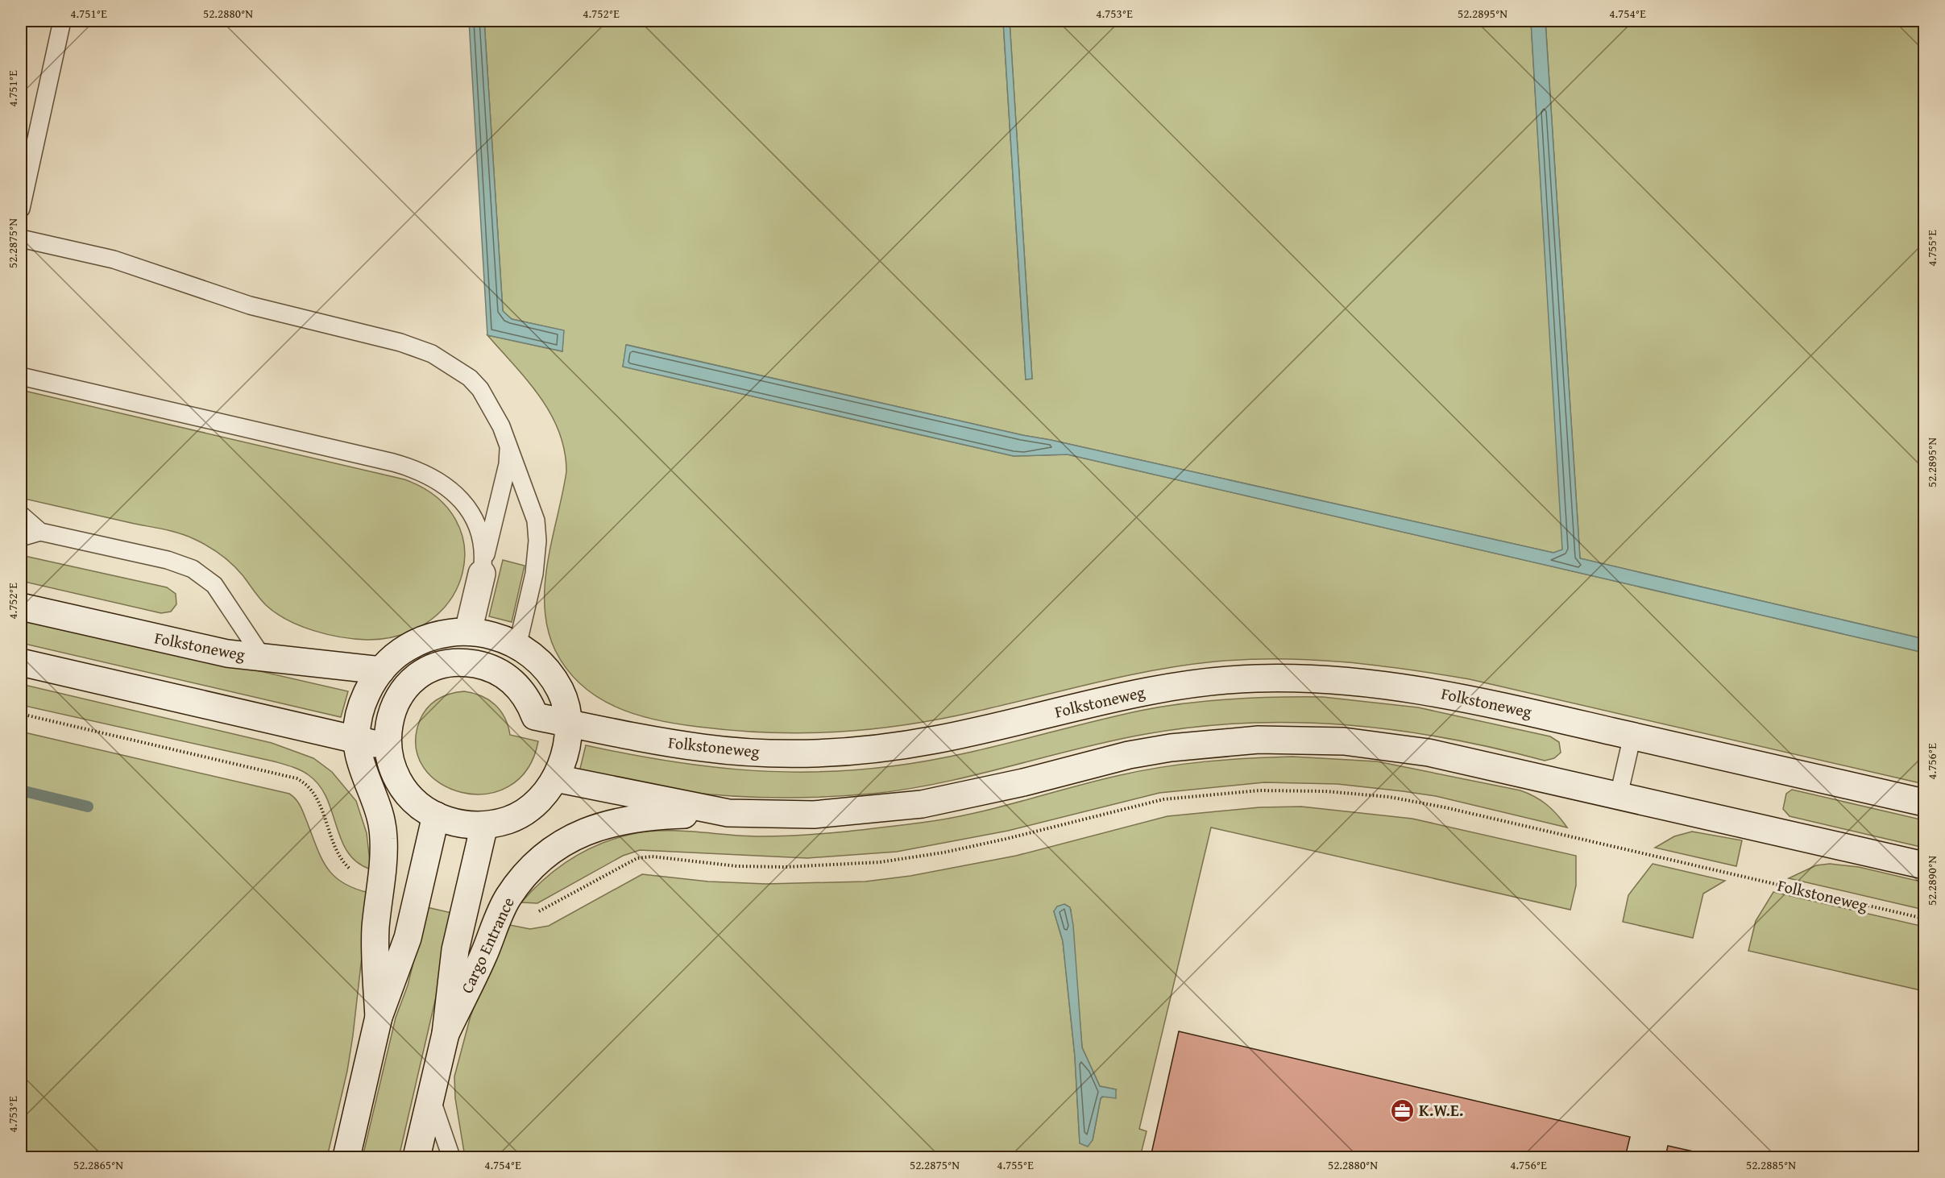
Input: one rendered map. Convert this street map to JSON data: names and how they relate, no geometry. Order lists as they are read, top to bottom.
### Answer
{
  "streets": {
    "street": ["Folkstoneweg", "Cargo Entrance"]
  },
  "crossings": [
    ["Folkstoneweg", "Cargo Entrance"]
  ],
  "places": {
    "office": ["K.W.E."]
  },
  "coordinates": [
    "4.751°E",
    "52.2880°N",
    "4.752°E",
    "4.753°E",
    "52.2895°N",
    "4.754°E",
    "52.2875°N",
    "4.755°E",
    "4.756°E",
    "52.2890°N",
    "52.2865°N",
    "52.2885°N"
  ]
}
